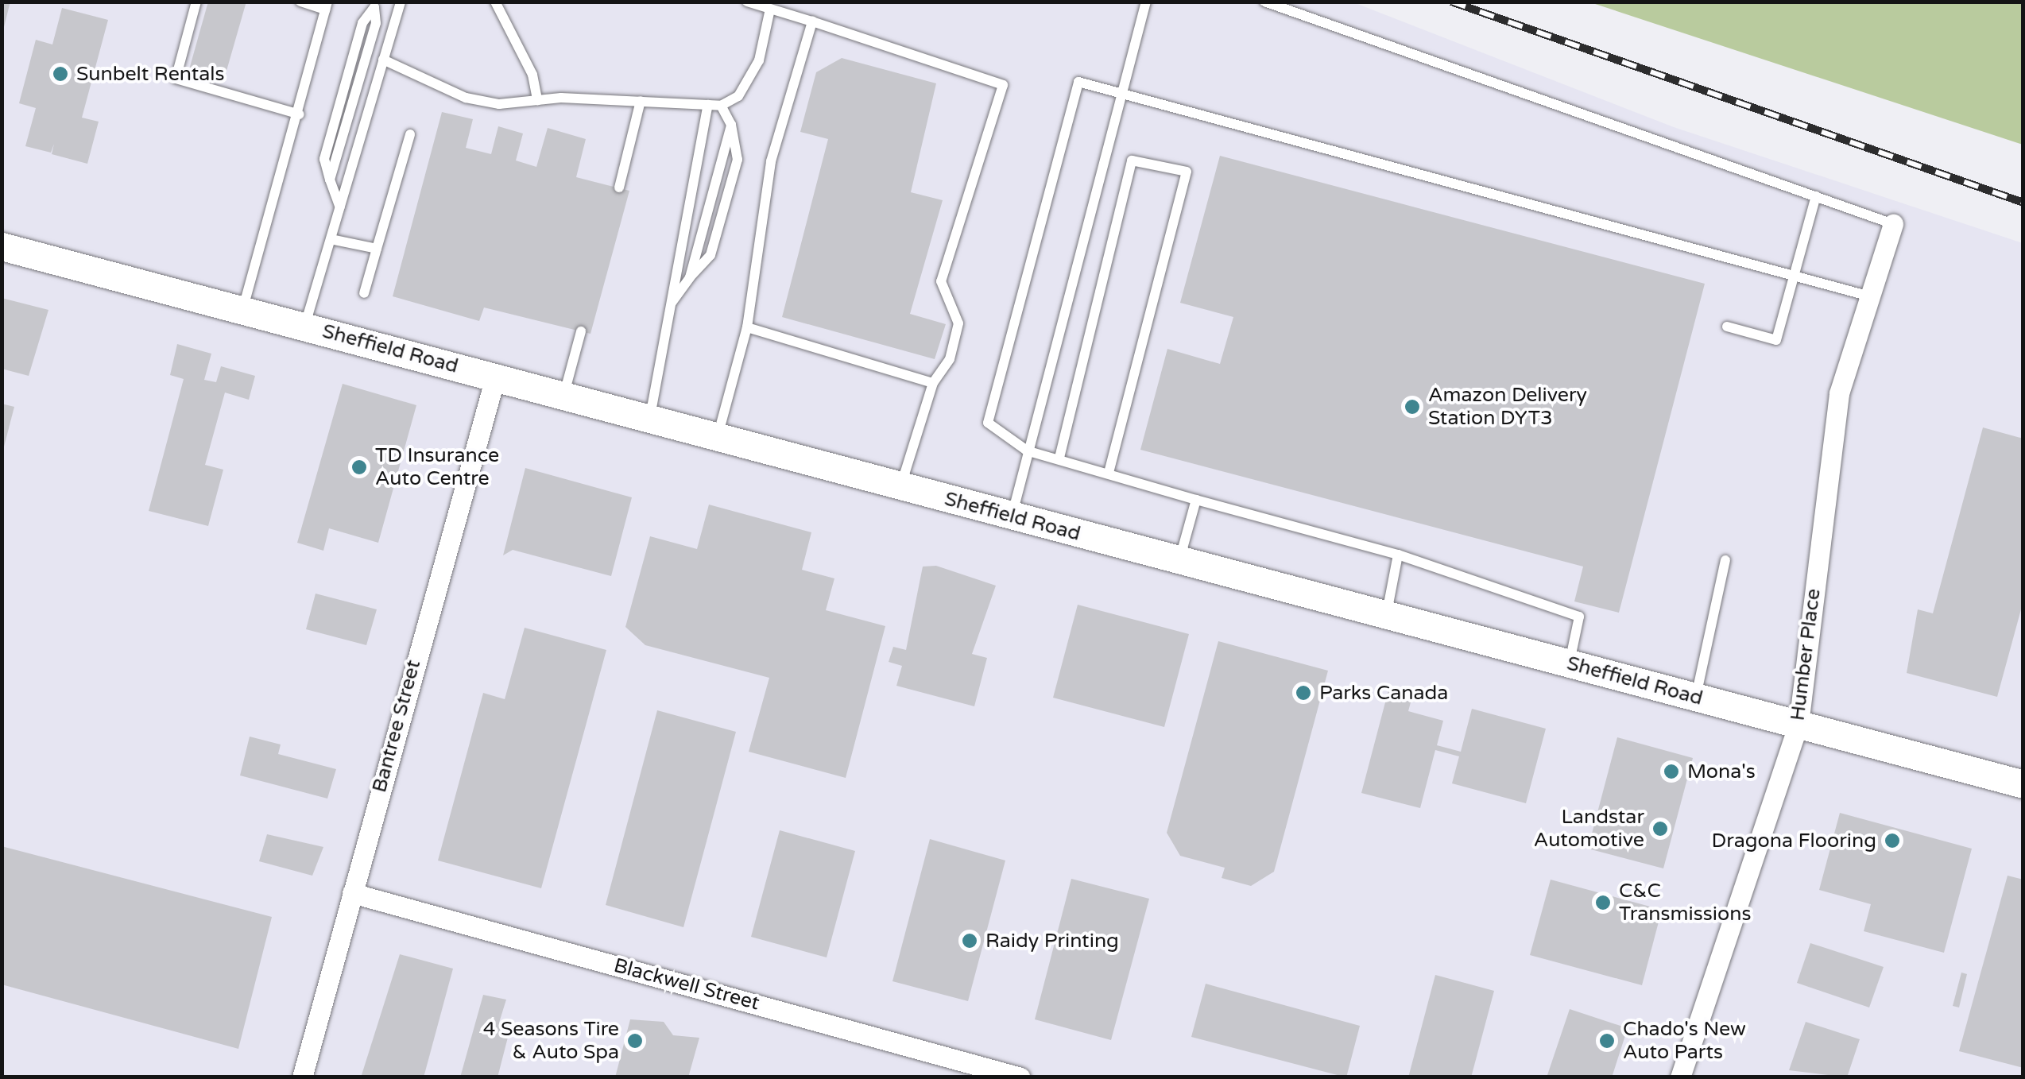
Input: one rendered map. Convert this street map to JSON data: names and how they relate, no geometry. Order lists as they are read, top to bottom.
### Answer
{
  "streets": {
    "street": [
      "Sheffield Road",
      "Humber Place",
      "Bantree Street",
      "Blackwell Street"
    ]
  },
  "crossings": [
    ["Sheffield Road", "Humber Place"],
    ["Sheffield Road", "Bantree Street"],
    ["Bantree Street", "Blackwell Street"]
  ],
  "places": [
    "Sunbelt Rentals",
    "Amazon Delivery Station DYT3",
    "TD Insurance Auto Centre",
    "Parks Canada",
    "Mona's",
    "Landstar Automotive",
    "Dragona Flooring",
    "C&C Transmissions",
    "Raidy Printing",
    "4 Seasons Tire & Auto Spa",
    "Chado's New Auto Parts"
  ]
}
